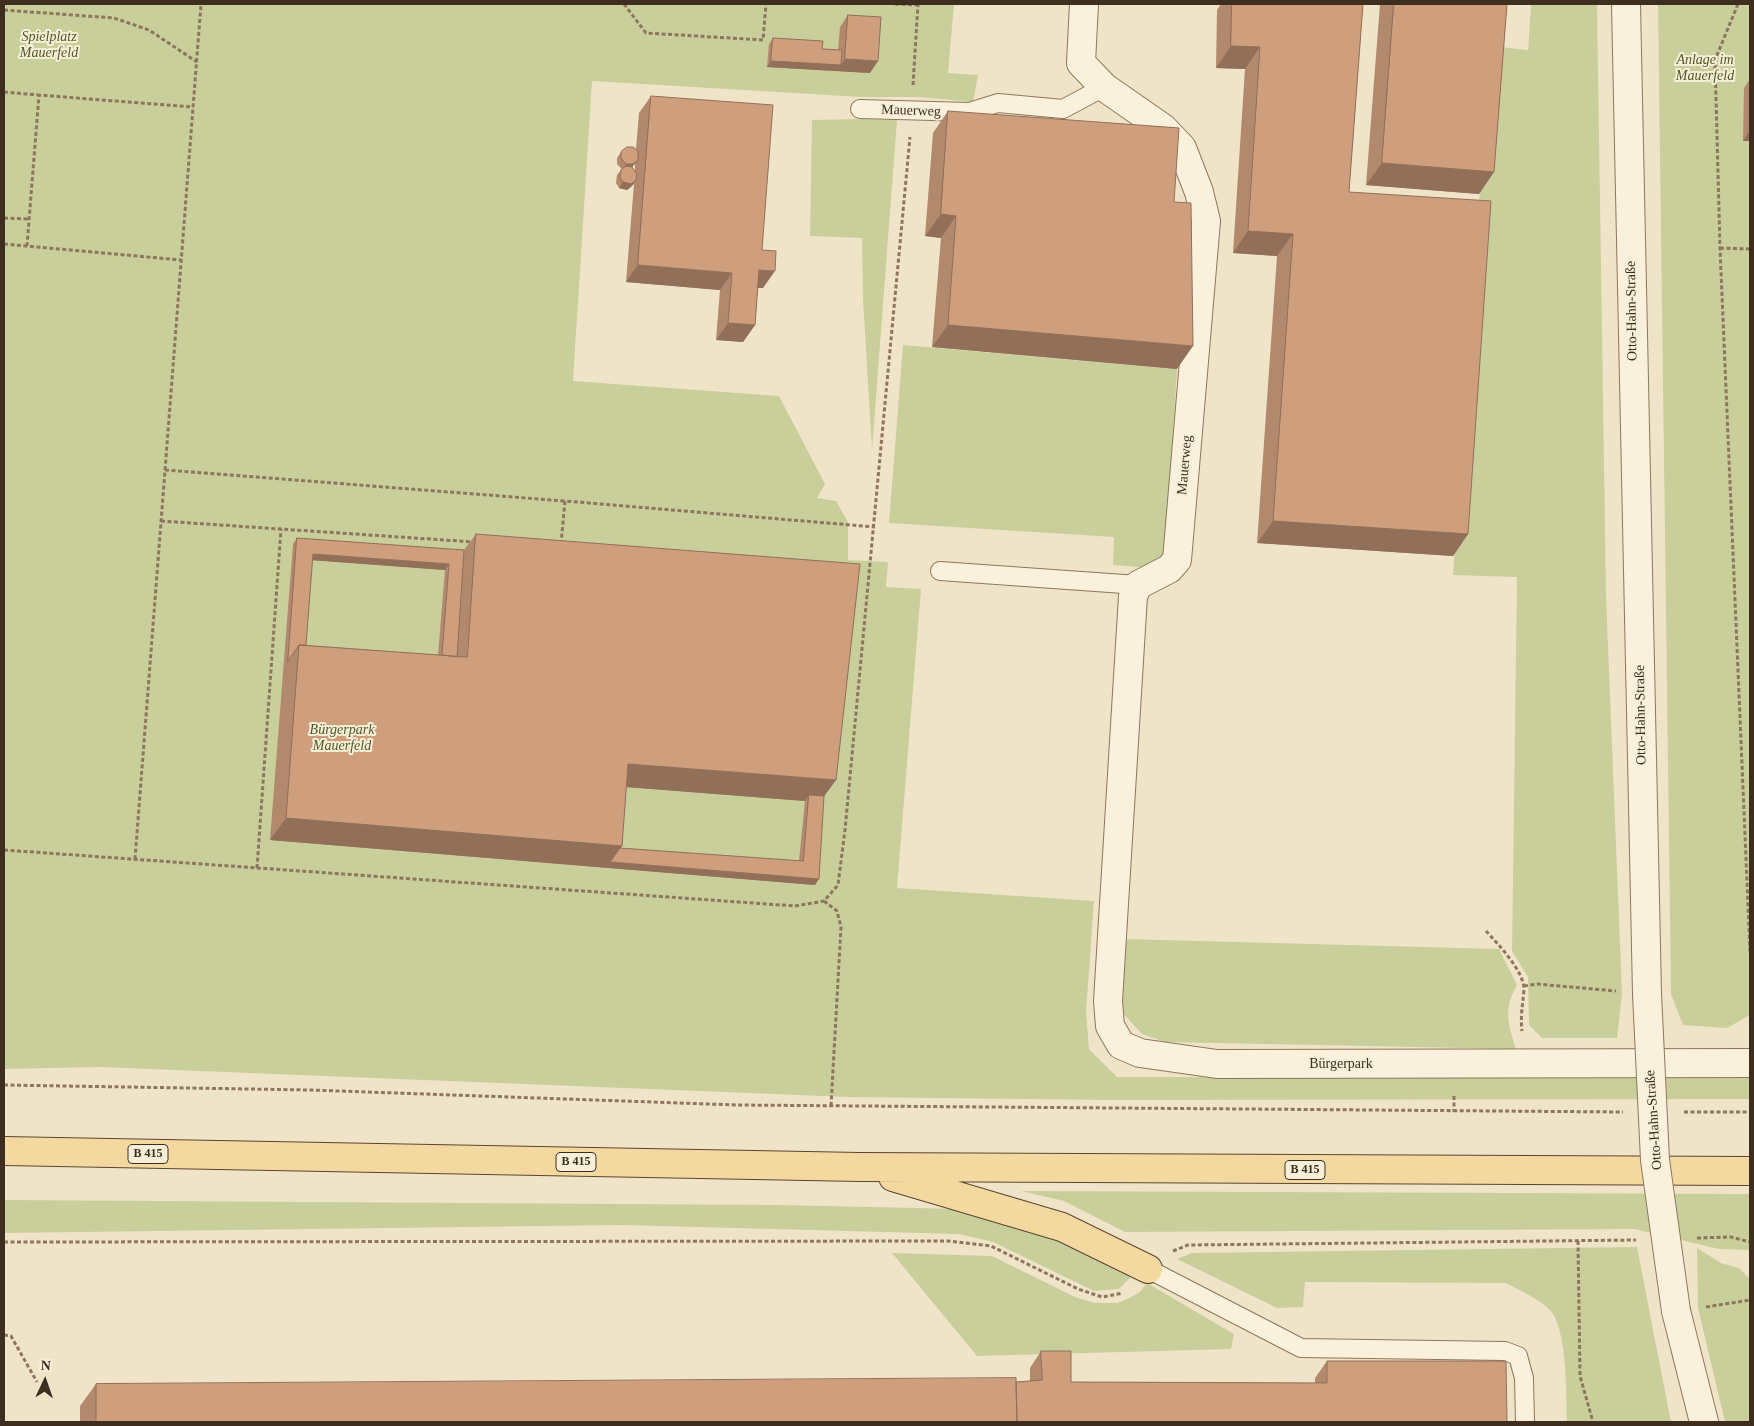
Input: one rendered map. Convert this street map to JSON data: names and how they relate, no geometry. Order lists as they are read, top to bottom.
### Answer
{
  "streets": {
    "main road": ["B 415"],
    "street": ["Mauerweg", "Otto-Hahn-Straße", "Bürgerpark"]
  },
  "crossings": [
    ["Mauerweg", "Bürgerpark"]
  ],
  "parks": ["Spielplatz Mauerfeld", "Anlage im Mauerfeld", "Bürgerpark Mauerfeld"],
  "north": "top"
}
